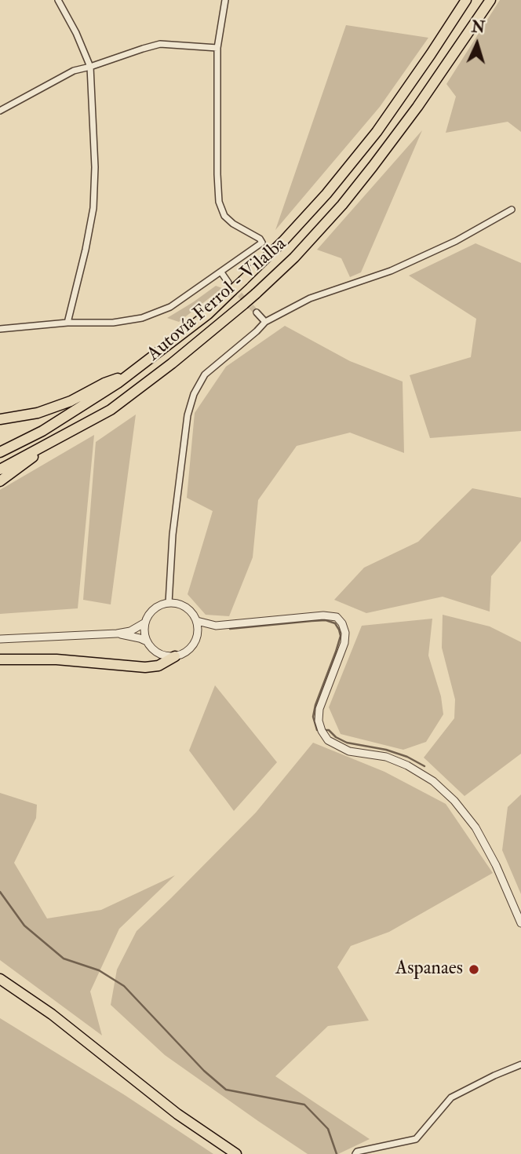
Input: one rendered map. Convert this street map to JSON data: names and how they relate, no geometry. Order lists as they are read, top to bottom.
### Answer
{
  "streets": {
    "highway": ["Autovía Ferrol - Vilalba"]
  },
  "places": ["Aspanaes"],
  "north": "top"
}
